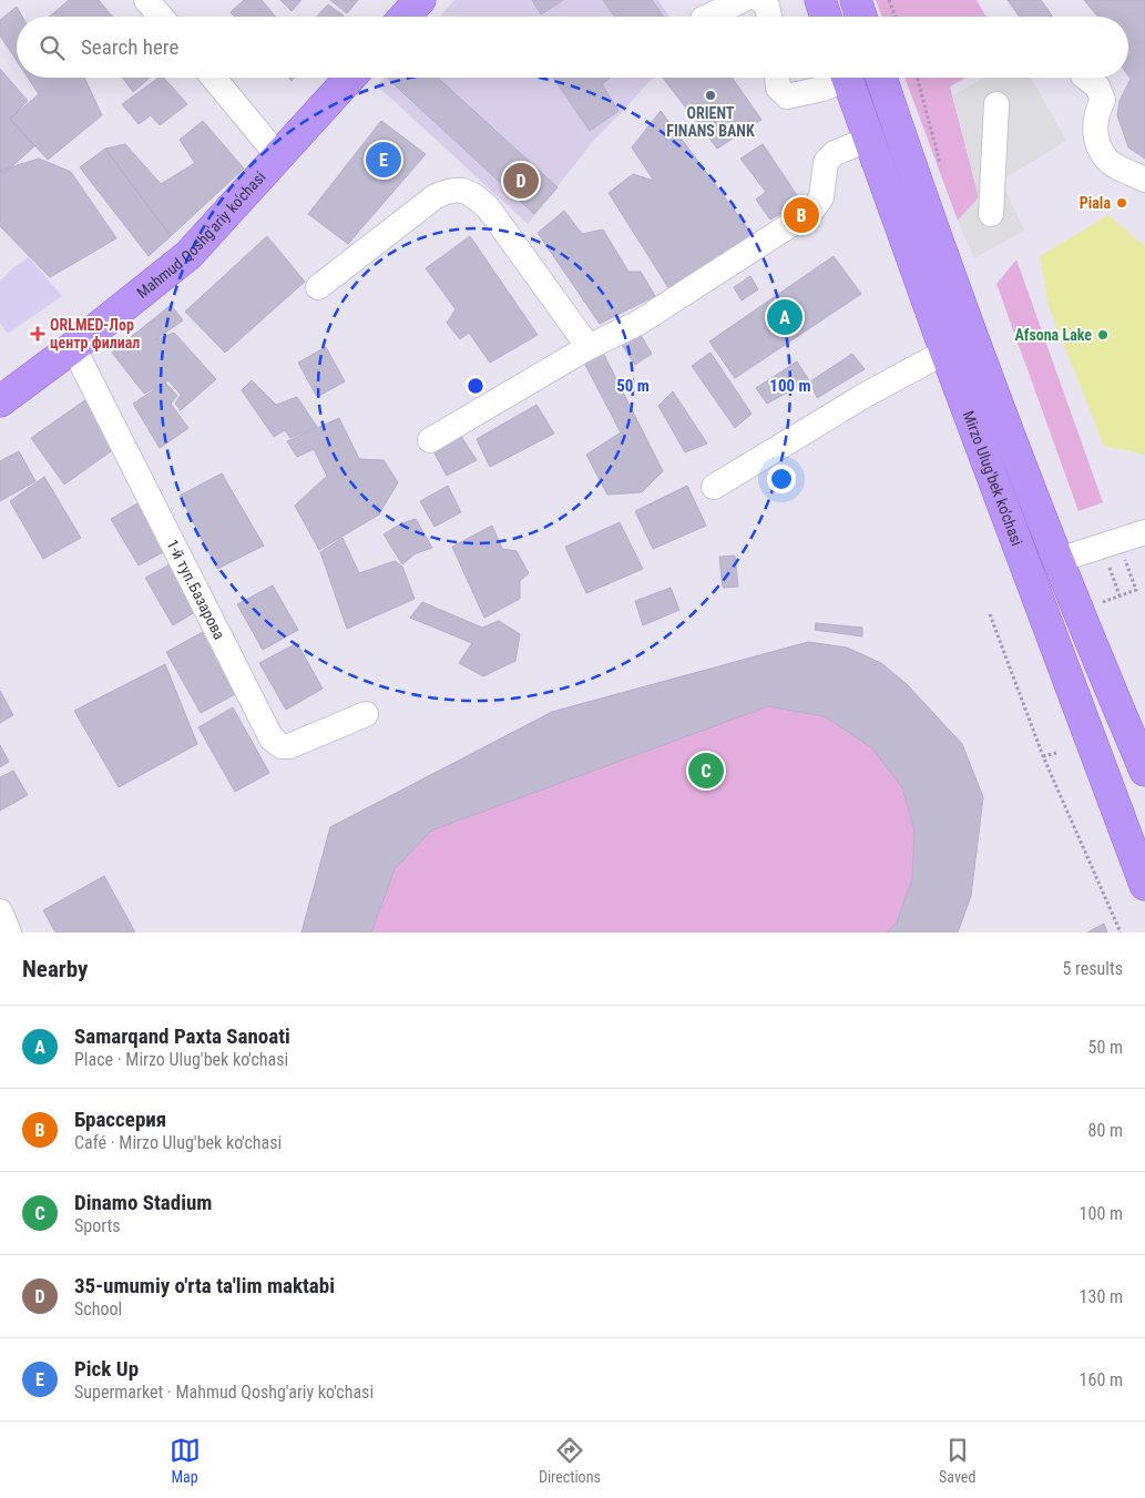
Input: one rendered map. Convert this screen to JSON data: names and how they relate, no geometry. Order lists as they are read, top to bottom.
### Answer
{
  "streets": {
    "main road": ["Mahmud Qoshg'ariy ko'chasi", "Mirzo Ulug'bek ko'chasi"],
    "street": ["1-й туп.Базарова"]
  },
  "crossings": [
    ["Mahmud Qoshg'ariy ko'chasi", "1-й туп.Базарова"]
  ],
  "places": {
    "other": ["ORIENT FINANS BANK", "Piala", "Afsona Lake"],
    "health": ["ORLMED-Лор центр филиал"]
  },
  "page": {
    "search": "Search here",
    "pins": [
      "E",
      "D",
      "B",
      "A",
      "C"
    ],
    "heading": ["Nearby", "5 results"],
    "list": [
      {
        "mark": "A",
        "name": "Samarqand Paxta Sanoati",
        "note": "Place · Mirzo Ulug'bek ko'chasi",
        "value": "50 m"
      },
      {
        "mark": "B",
        "name": "Брассерия",
        "note": "Café · Mirzo Ulug'bek ko'chasi",
        "value": "80 m"
      },
      {
        "mark": "C",
        "name": "Dinamo Stadium",
        "note": "Sports",
        "value": "100 m"
      },
      {
        "mark": "D",
        "name": "35-umumiy o'rta ta'lim maktabi",
        "note": "School",
        "value": "130 m"
      },
      {
        "mark": "E",
        "name": "Pick Up",
        "note": "Supermarket · Mahmud Qoshg'ariy ko'chasi",
        "value": "160 m"
      }
    ],
    "nav": ["Map", "Directions", "Saved"]
  },
  "rings": ["50 m", "100 m"]
}
